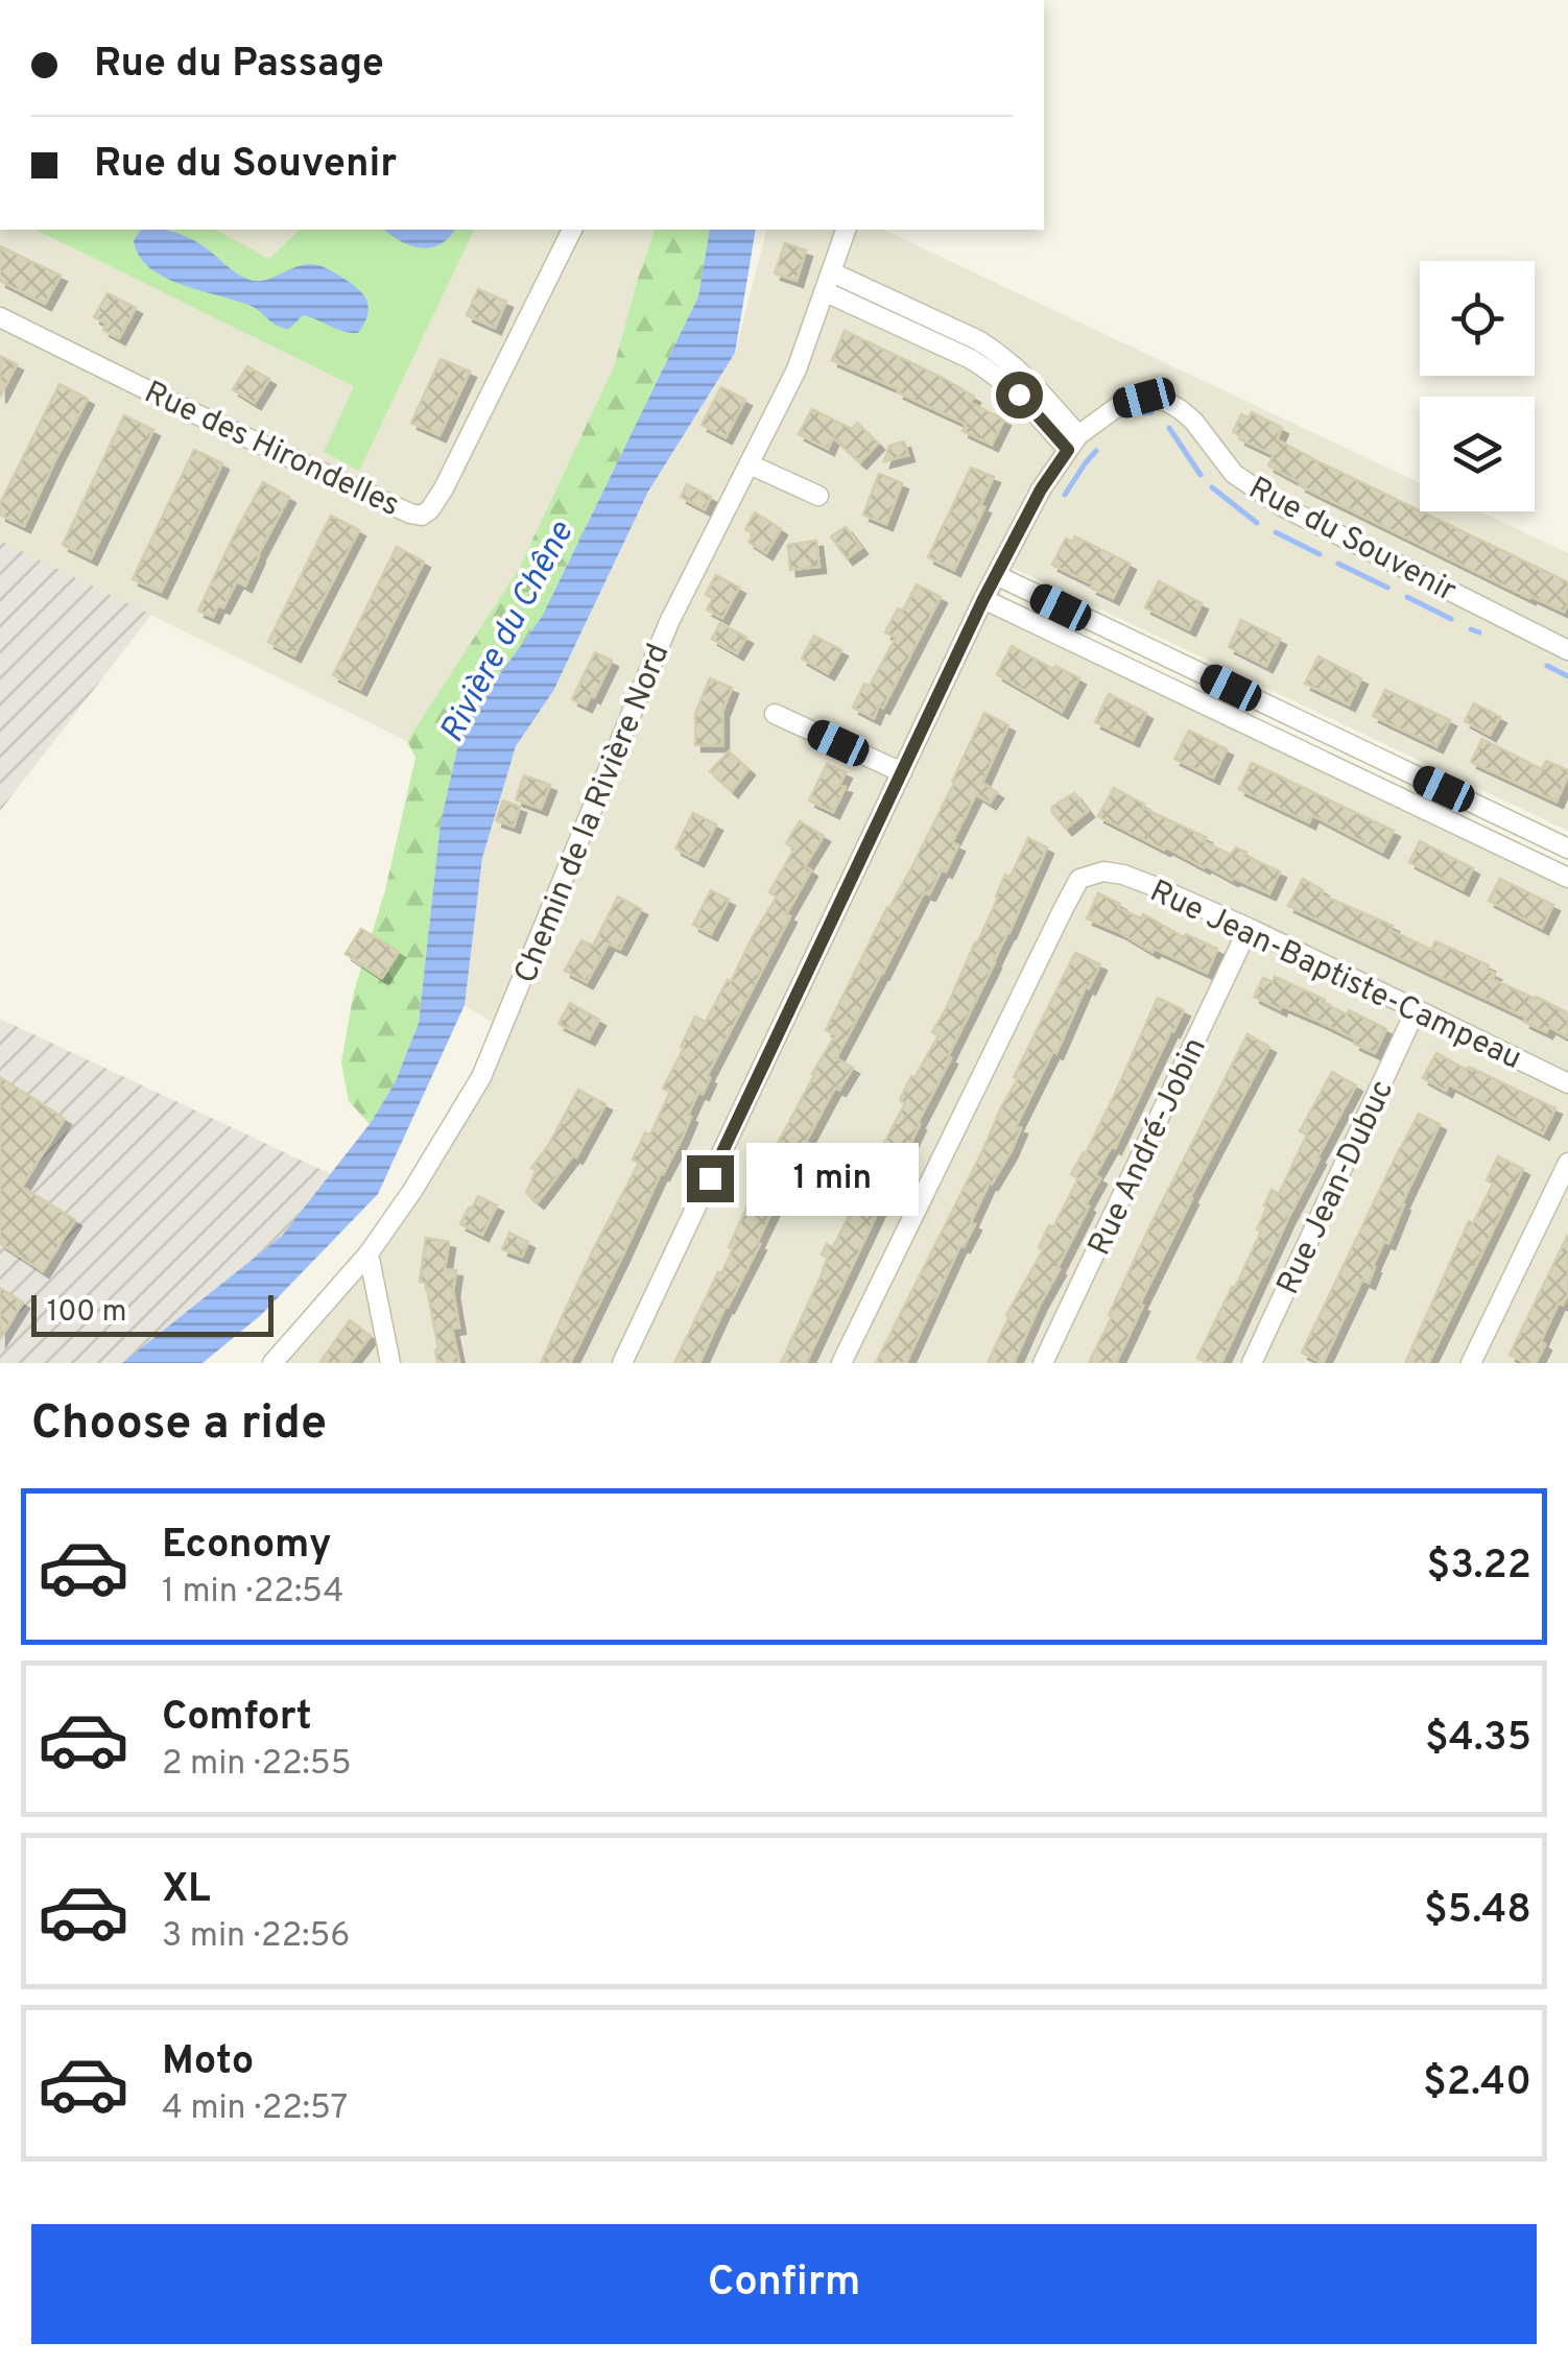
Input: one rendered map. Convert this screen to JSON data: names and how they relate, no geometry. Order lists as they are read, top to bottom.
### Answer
{
  "streets": {
    "street": [
      "Rue des Hirondelles",
      "Rue du Souvenir",
      "Chemin de la Rivière Nord",
      "Rue Jean-Baptiste-Campeau",
      "Rue André-Jobin",
      "Rue Jean-Dubuc"
    ]
  },
  "crossings": [
    ["Rue Jean-Baptiste-Campeau", "Rue André-Jobin"],
    ["Rue Jean-Baptiste-Campeau", "Rue Jean-Dubuc"]
  ],
  "water": ["Rivière du Chêne"],
  "scale_bar": "100 m",
  "page": {
    "banner": ["Rue du Passage", "Rue du Souvenir"],
    "bubble": "1 min",
    "scale": "100 m",
    "heading": "Choose a ride",
    "list": [
      {
        "name": "Economy",
        "note": "1 min · 22:54",
        "value": "$3.22"
      },
      {
        "name": "Comfort",
        "note": "2 min · 22:55",
        "value": "$4.35"
      },
      {
        "name": "XL",
        "note": "3 min · 22:56",
        "value": "$5.48"
      },
      {
        "name": "Moto",
        "note": "4 min · 22:57",
        "value": "$2.40"
      }
    ],
    "buttons": "Confirm"
  }
}
